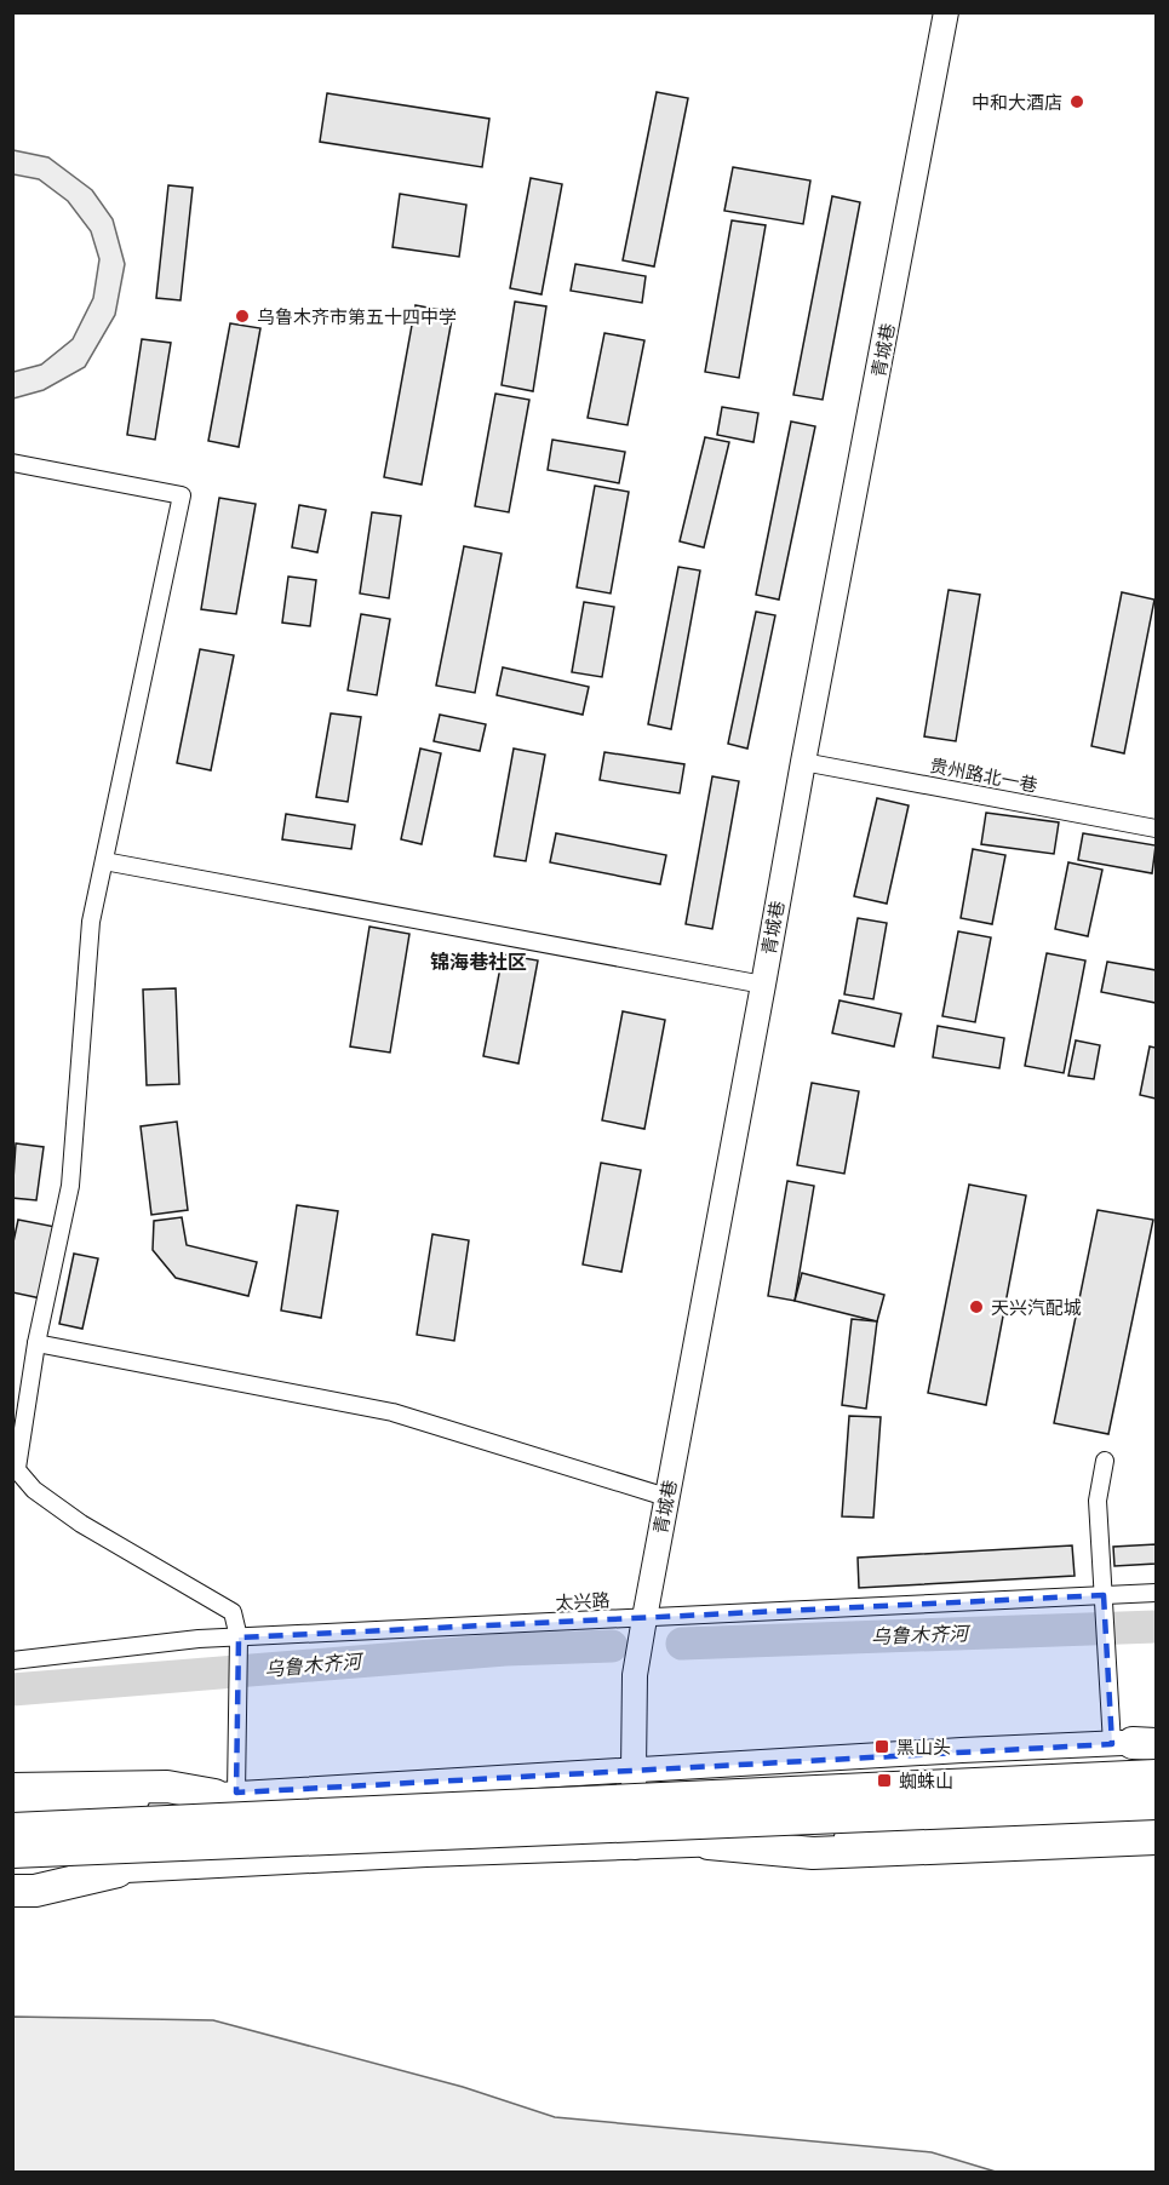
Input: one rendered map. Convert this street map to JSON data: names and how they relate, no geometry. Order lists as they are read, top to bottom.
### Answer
{
  "streets": {
    "main road": ["青城巷"],
    "street": ["贵州路北一巷", "太兴路"]
  },
  "crossings": [
    ["青城巷", "贵州路北一巷"],
    ["青城巷", "太兴路"]
  ],
  "districts": ["锦海巷社区"],
  "water": ["乌鲁木齐河"],
  "places": {
    "other": ["中和大酒店", "乌鲁木齐市第五十四中学", "天兴汽配城"],
    "transit": ["黑山头", "蜘蛛山"]
  }
}
